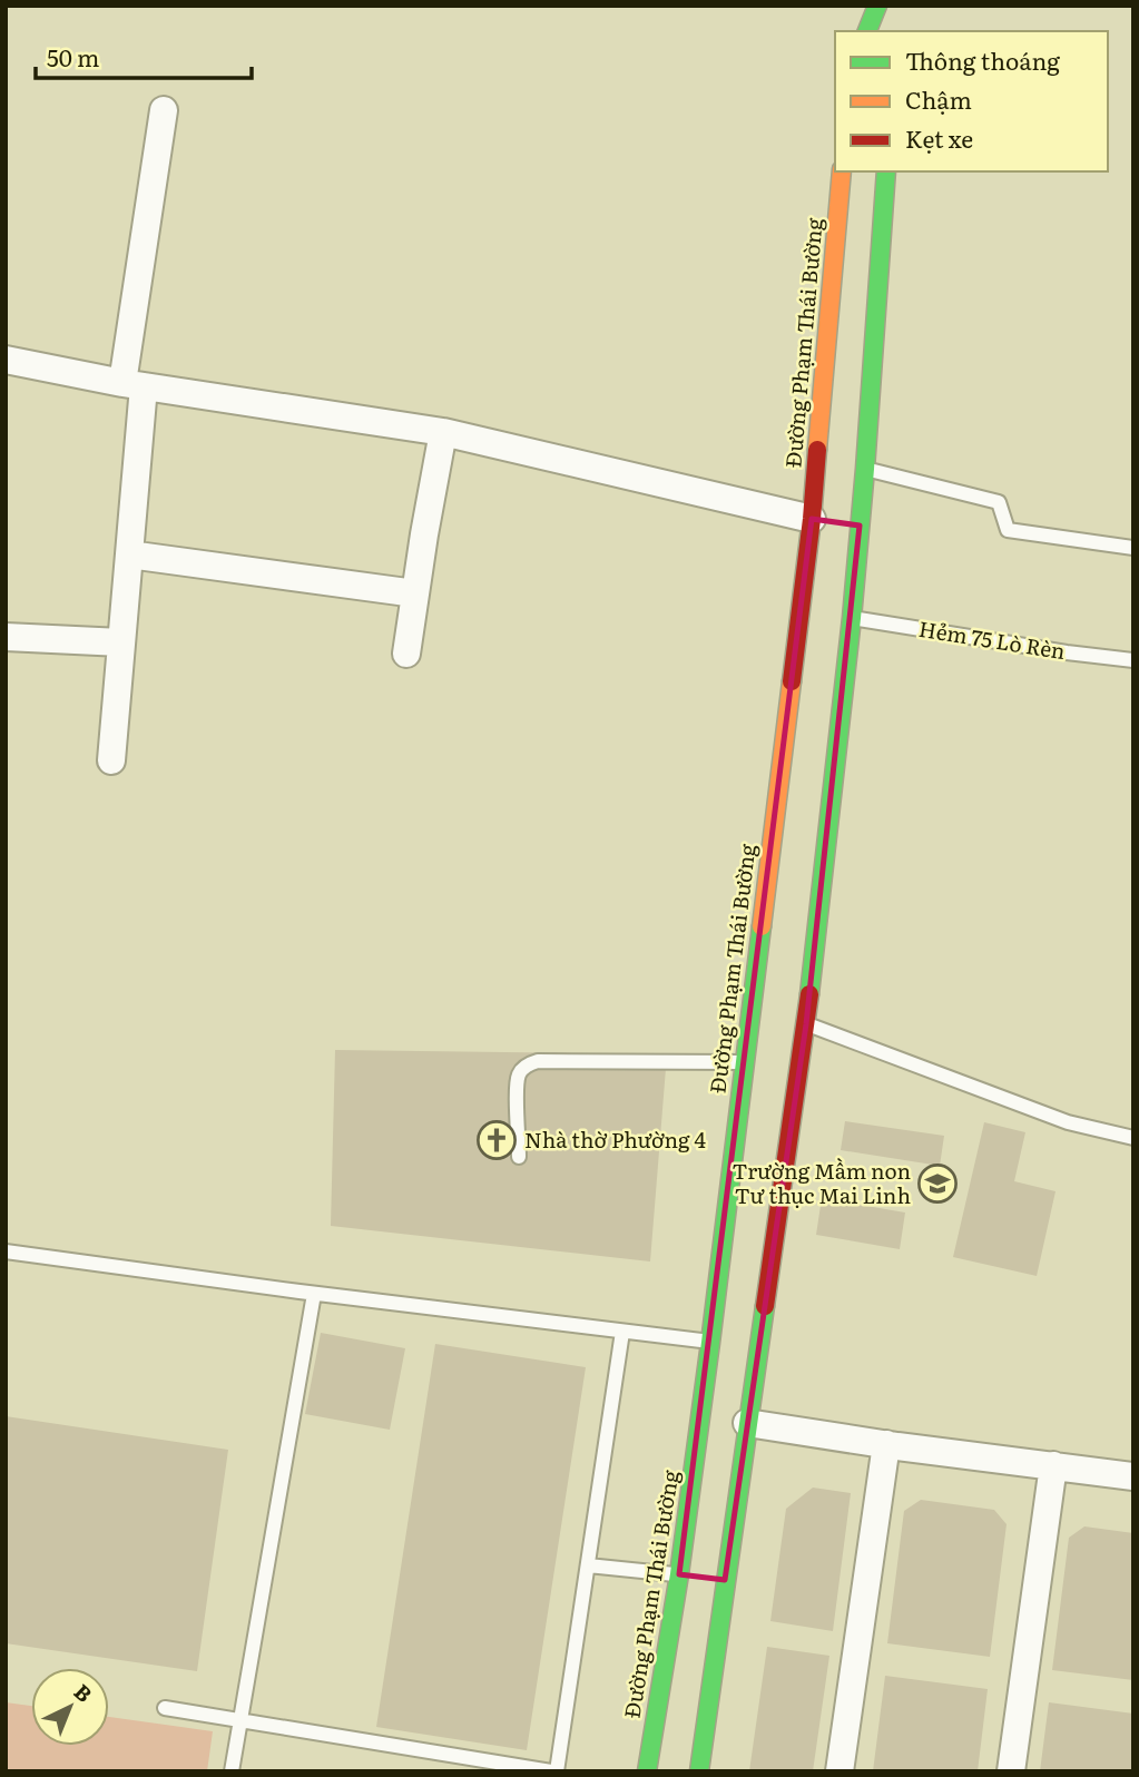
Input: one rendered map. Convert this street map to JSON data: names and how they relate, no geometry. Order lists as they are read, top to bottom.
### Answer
{
  "streets": {
    "main road": ["Đường Phạm Thái Bường"],
    "lane": ["Hẻm 75 Lò Rèn"]
  },
  "crossings": [
    ["Đường Phạm Thái Bường", "Hẻm 75 Lò Rèn"]
  ],
  "places": {
    "church": ["Nhà thờ Phường 4"],
    "school or university": ["Trường Mầm non Tư thục Mai Linh"]
  },
  "legend": ["Thông thoáng", "Chậm", "Kẹt xe"],
  "scale_bar": "50 m",
  "north": "top right"
}
